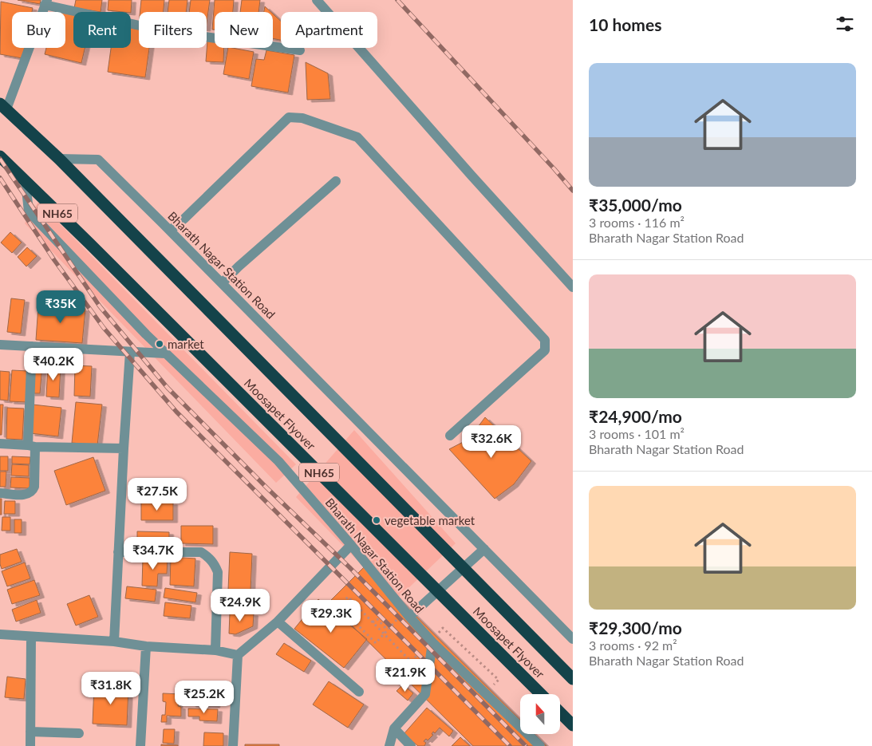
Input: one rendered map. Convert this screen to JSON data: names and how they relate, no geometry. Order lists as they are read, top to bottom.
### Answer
{
  "streets": {
    "highway": ["NH65", "Moosapet Flyover"],
    "street": ["Bharath Nagar Station Road"]
  },
  "crossings": [
    ["NH65", "Bharath Nagar Station Road"],
    ["NH65", "Moosapet Flyover"],
    ["Bharath Nagar Station Road", "Moosapet Flyover"]
  ],
  "places": ["market", "vegetable market"],
  "north": "top",
  "page": {
    "heading": "10 homes",
    "chip": [
      "Buy",
      "Rent",
      "Filters",
      "New",
      "Apartment"
    ],
    "list": [
      {
        "name": "₹35,000/mo",
        "note": "3 rooms · 116 m² · Bharath Nagar Station Road"
      },
      {
        "name": "₹24,900/mo",
        "note": "3 rooms · 101 m² · Bharath Nagar Station Road"
      },
      {
        "name": "₹29,300/mo",
        "note": "3 rooms · 92 m² · Bharath Nagar Station Road"
      }
    ],
    "price": [
      "₹35K",
      "₹40.2K",
      "₹32.6K",
      "₹27.5K",
      "₹34.7K",
      "₹24.9K",
      "₹29.3K",
      "₹21.9K",
      "₹31.8K",
      "₹25.2K"
    ]
  }
}
